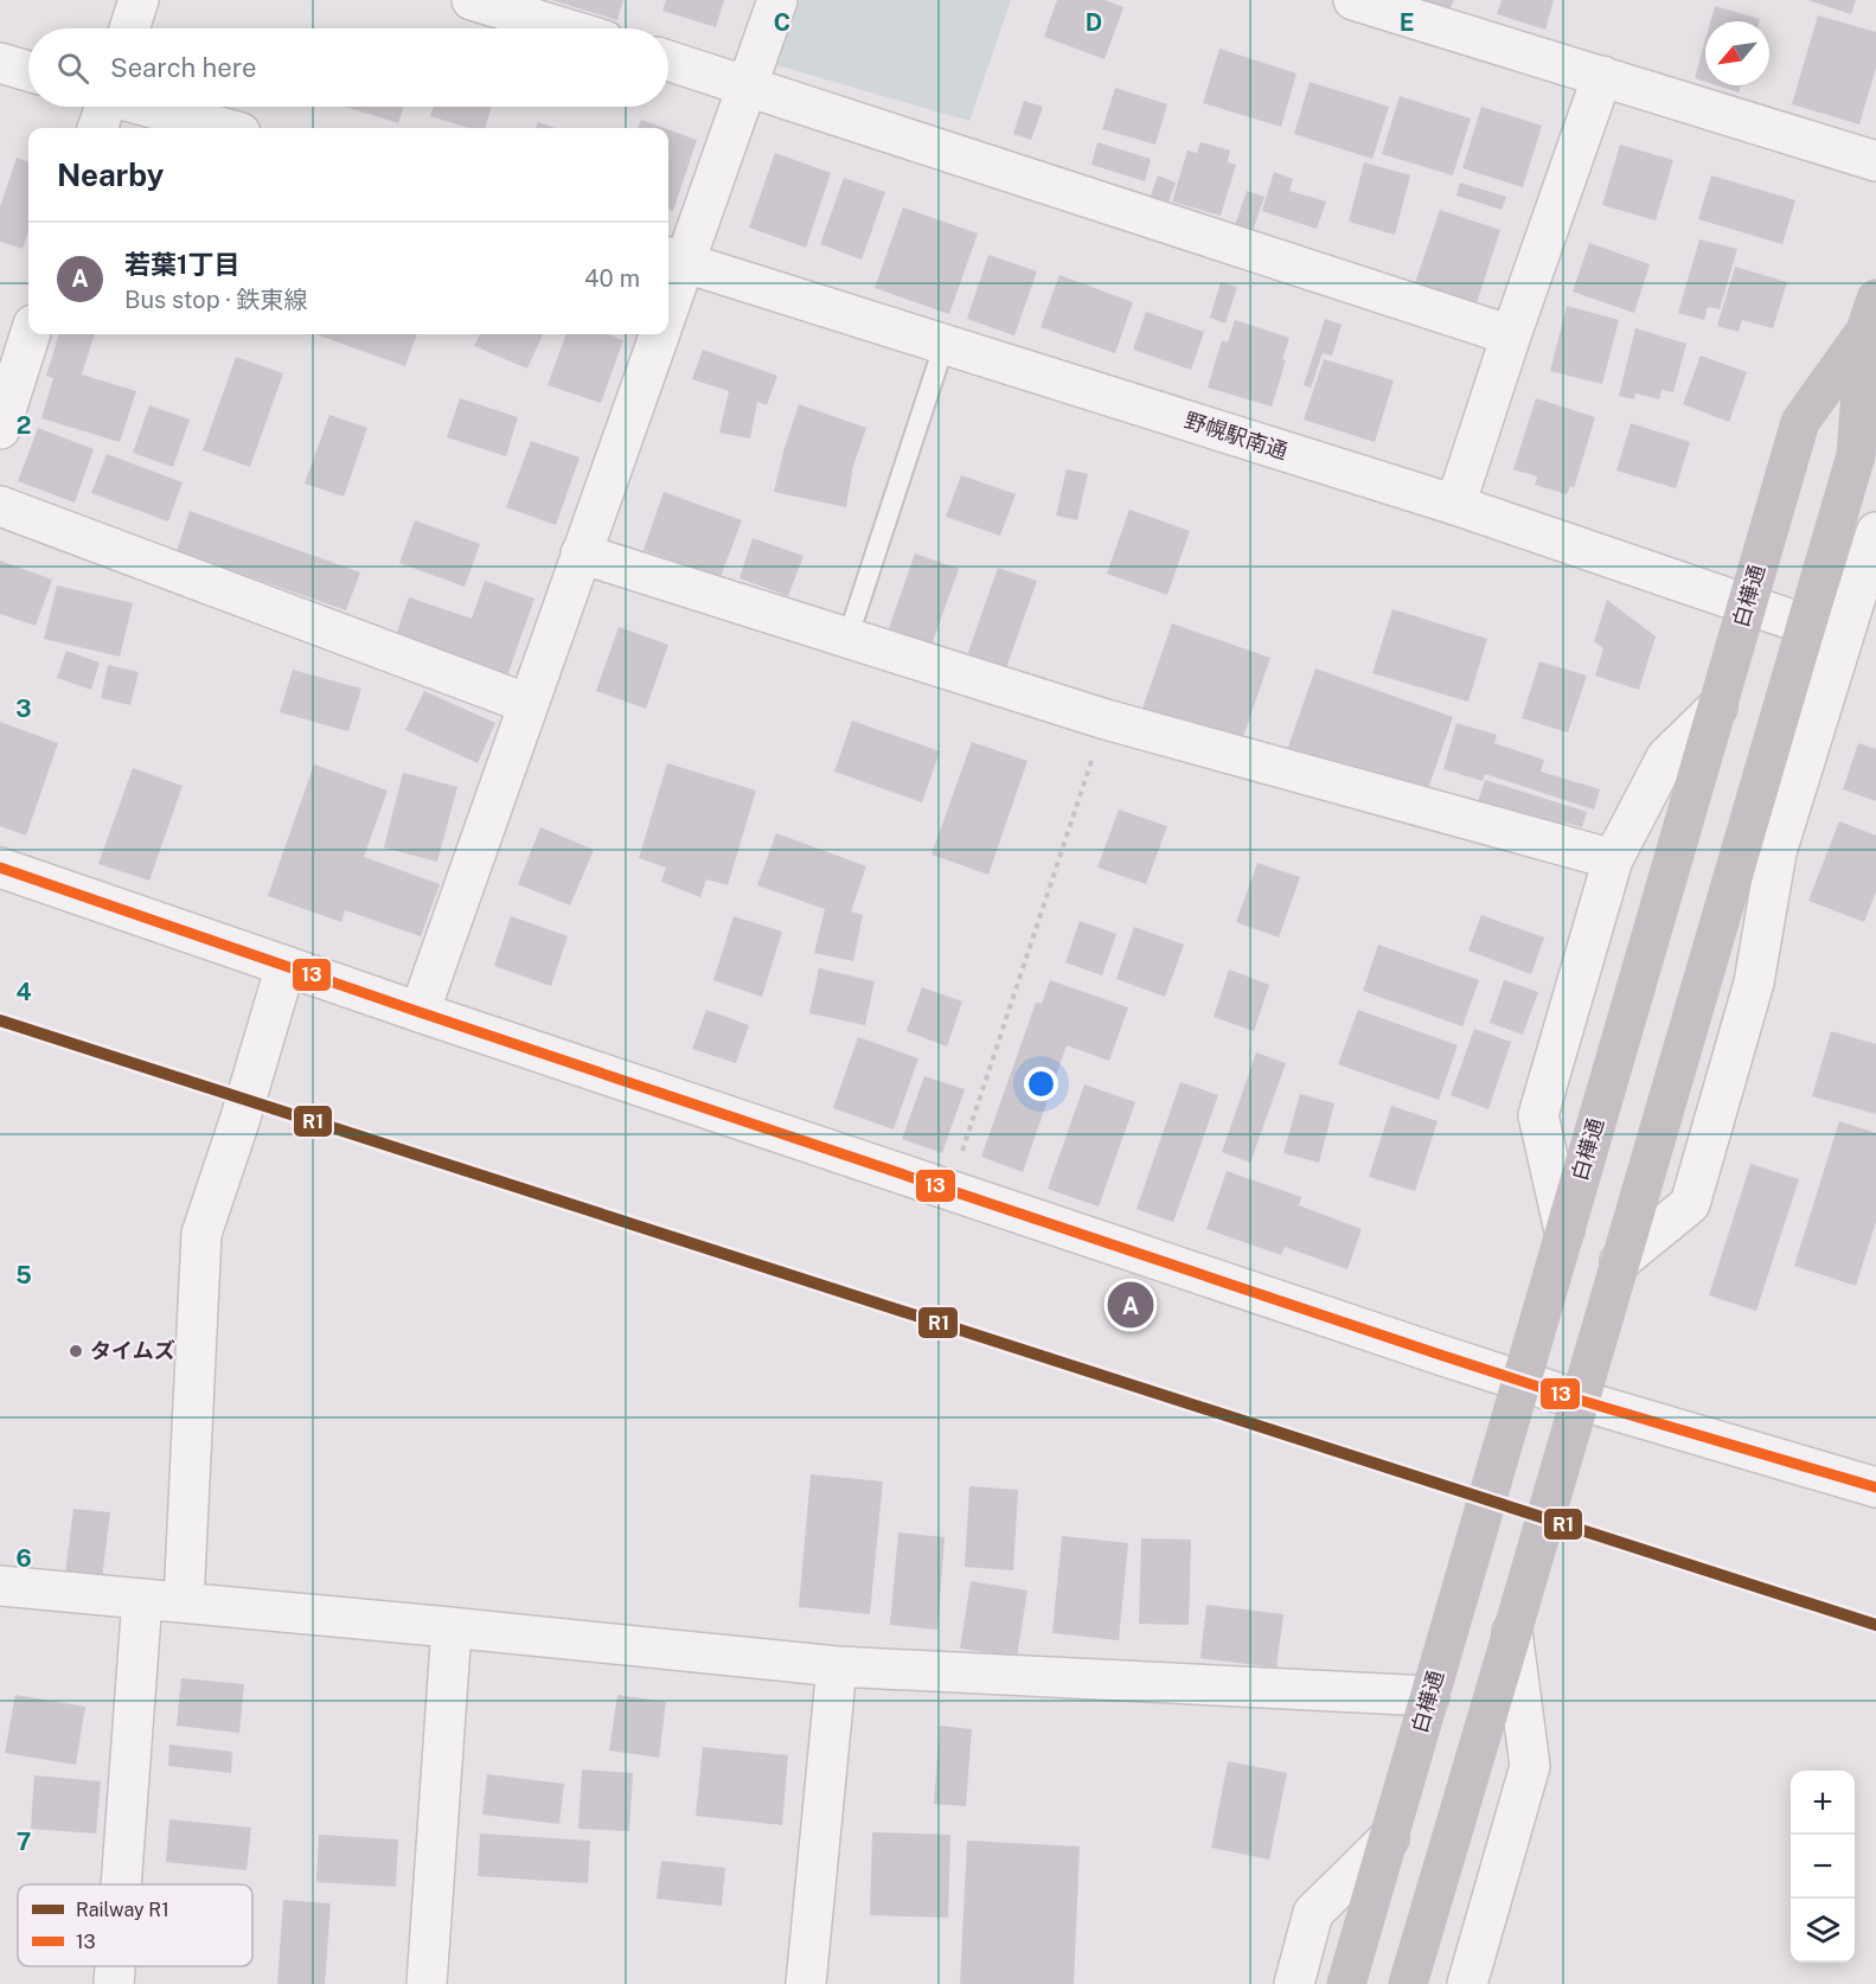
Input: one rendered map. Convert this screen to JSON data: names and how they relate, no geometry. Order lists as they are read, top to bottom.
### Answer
{
  "streets": {
    "main road": ["白樺通"],
    "street": ["野幌駅南通"]
  },
  "crossings": [
    ["野幌駅南通", "白樺通"]
  ],
  "places": ["タイムズ"],
  "lines": ["transit line 13", "rail line R1"],
  "legend": ["Railway R1", "13"],
  "north": "bottom left",
  "page": {
    "search": "Search here",
    "heading": "Nearby",
    "list": [
      {
        "mark": "A",
        "name": "若葉1丁目",
        "note": "Bus stop · 鉄東線",
        "value": "40 m"
      }
    ],
    "pins": "A",
    "map_buttons": ["+", "−"]
  },
  "grid": {
    "columns": ["C", "D", "E"],
    "rows": [
      "2",
      "3",
      "4",
      "5",
      "6",
      "7"
    ]
  }
}
